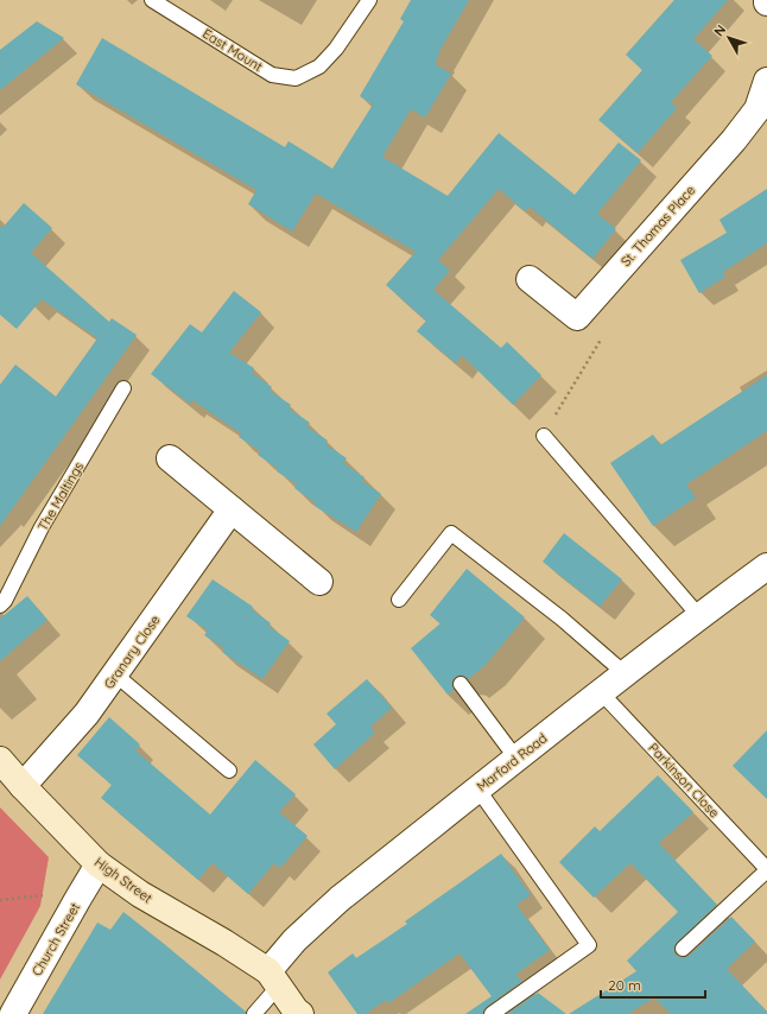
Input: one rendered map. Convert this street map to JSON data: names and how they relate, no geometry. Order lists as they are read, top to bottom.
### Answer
{
  "streets": {
    "main road": ["High Street"],
    "street": [
      "St. Thomas Place",
      "Granary Close",
      "Marford Road",
      "Church Street"
    ],
    "lane": ["East Mount", "The Maltings", "Parkinson Close"]
  },
  "crossings": [
    ["Granary Close", "High Street"],
    ["Marford Road", "Parkinson Close"],
    ["Marford Road", "High Street"],
    ["High Street", "Church Street"]
  ],
  "scale_bar": "20 m",
  "north": "top left"
}
